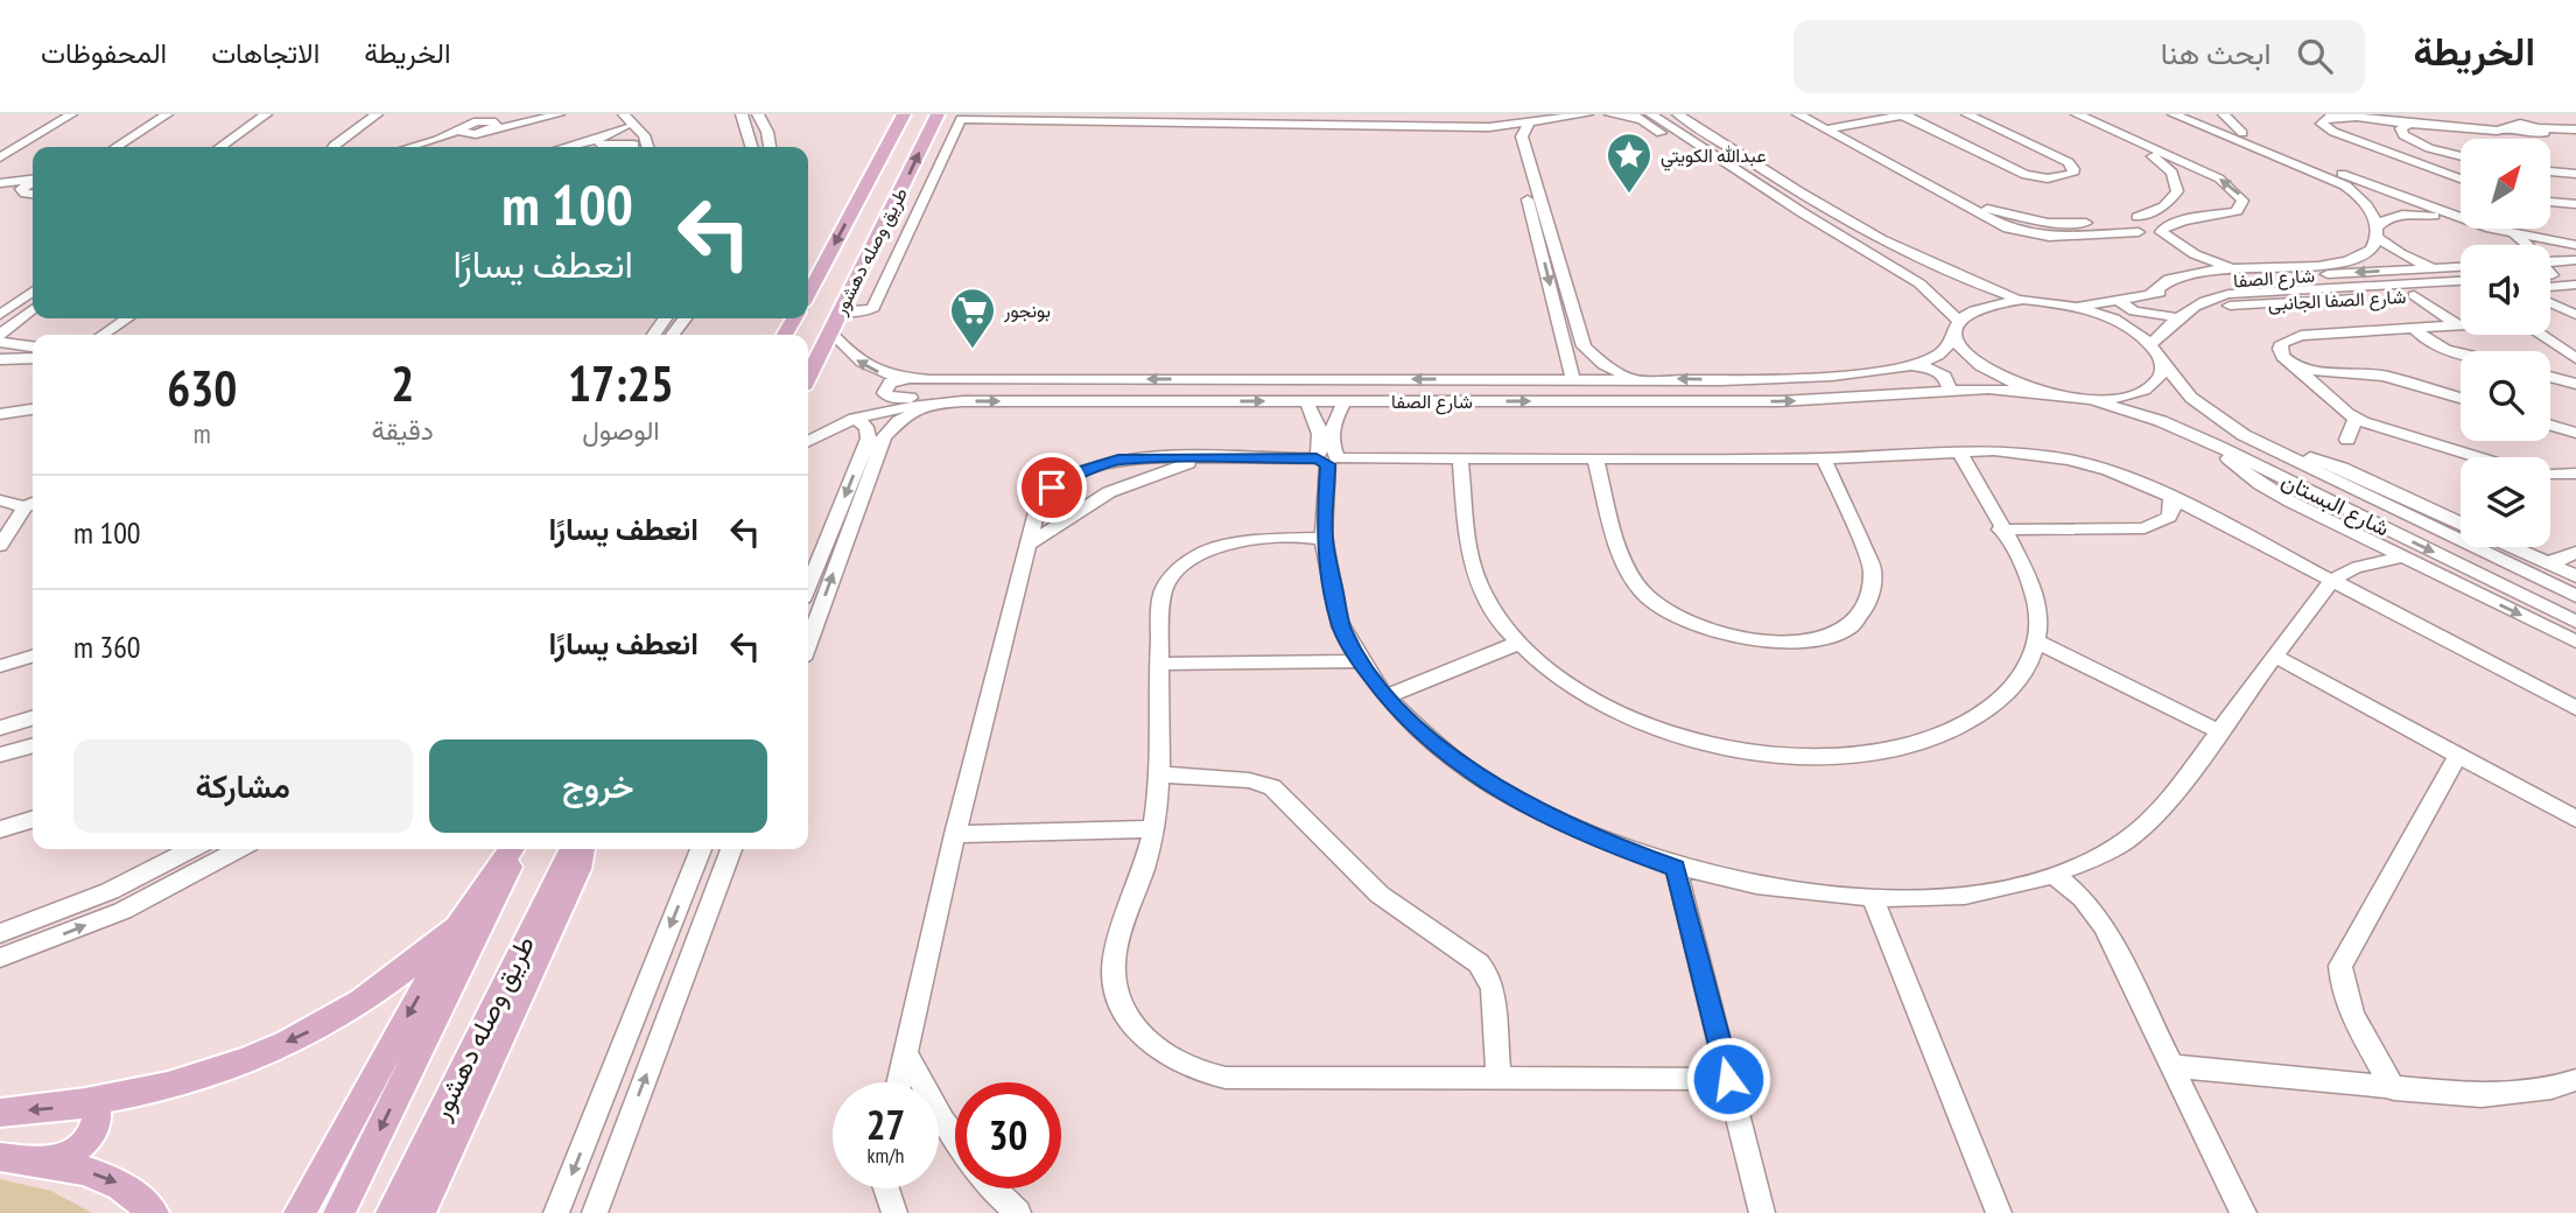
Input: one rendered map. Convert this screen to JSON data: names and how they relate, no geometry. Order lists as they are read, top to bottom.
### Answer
{
  "streets": {
    "main road": ["طريق وصله دهشور"],
    "street": ["شارع الصفا", "شارع الصفا الجانبى", "شارع البستان"]
  },
  "crossings": [
    ["طريق وصله دهشور", "شارع الصفا"],
    ["شارع الصفا", "شارع الصفا الجانبى"],
    ["شارع الصفا", "شارع البستان"]
  ],
  "places": {
    "place": ["عبدالله الكويتي"],
    "supermarket": ["بونجور"]
  },
  "north": "top right",
  "page": {
    "header": "الخريطة",
    "search": "ابحث هنا",
    "nav": ["الخريطة", "الاتجاهات", "المحفوظات"],
    "turn": ["100 m", "انعطف يسارًا"],
    "eta": [
      "17:25",
      "الوصول",
      "2",
      "دقيقة",
      "630",
      "m"
    ],
    "list": [
      {
        "name": "انعطف يسارًا",
        "value": "100 m"
      },
      {
        "name": "انعطف يسارًا",
        "value": "360 m"
      }
    ],
    "buttons": ["خروج", "مشاركة"],
    "speed": "27 km/h",
    "limit": "30"
  }
}
